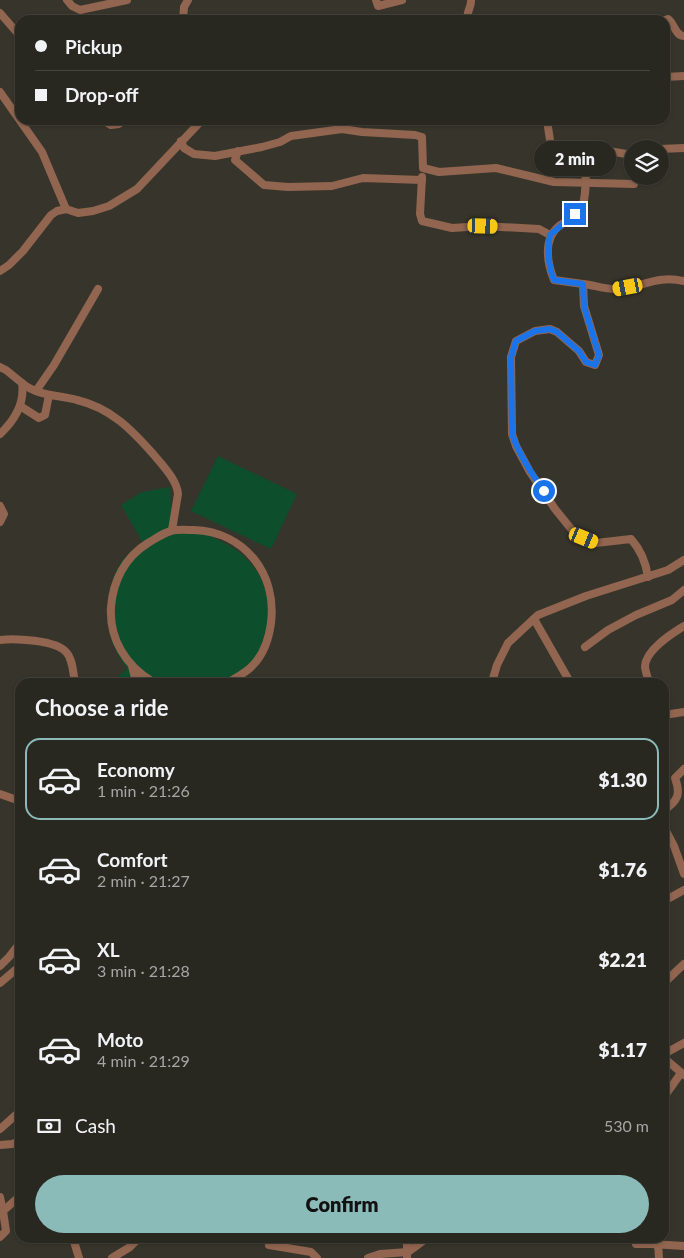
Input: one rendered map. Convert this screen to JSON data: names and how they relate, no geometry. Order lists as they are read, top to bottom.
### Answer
{
  "page": {
    "banner": ["Pickup", "Drop-off"],
    "bubble": "2 min",
    "heading": "Choose a ride",
    "list": [
      {
        "name": "Economy",
        "note": "1 min · 21:26",
        "value": "$1.30"
      },
      {
        "name": "Comfort",
        "note": "2 min · 21:27",
        "value": "$1.76"
      },
      {
        "name": "XL",
        "note": "3 min · 21:28",
        "value": "$2.21"
      },
      {
        "name": "Moto",
        "note": "4 min · 21:29",
        "value": "$1.17"
      }
    ],
    "pay": ["Cash", "530 m"],
    "buttons": "Confirm"
  }
}
